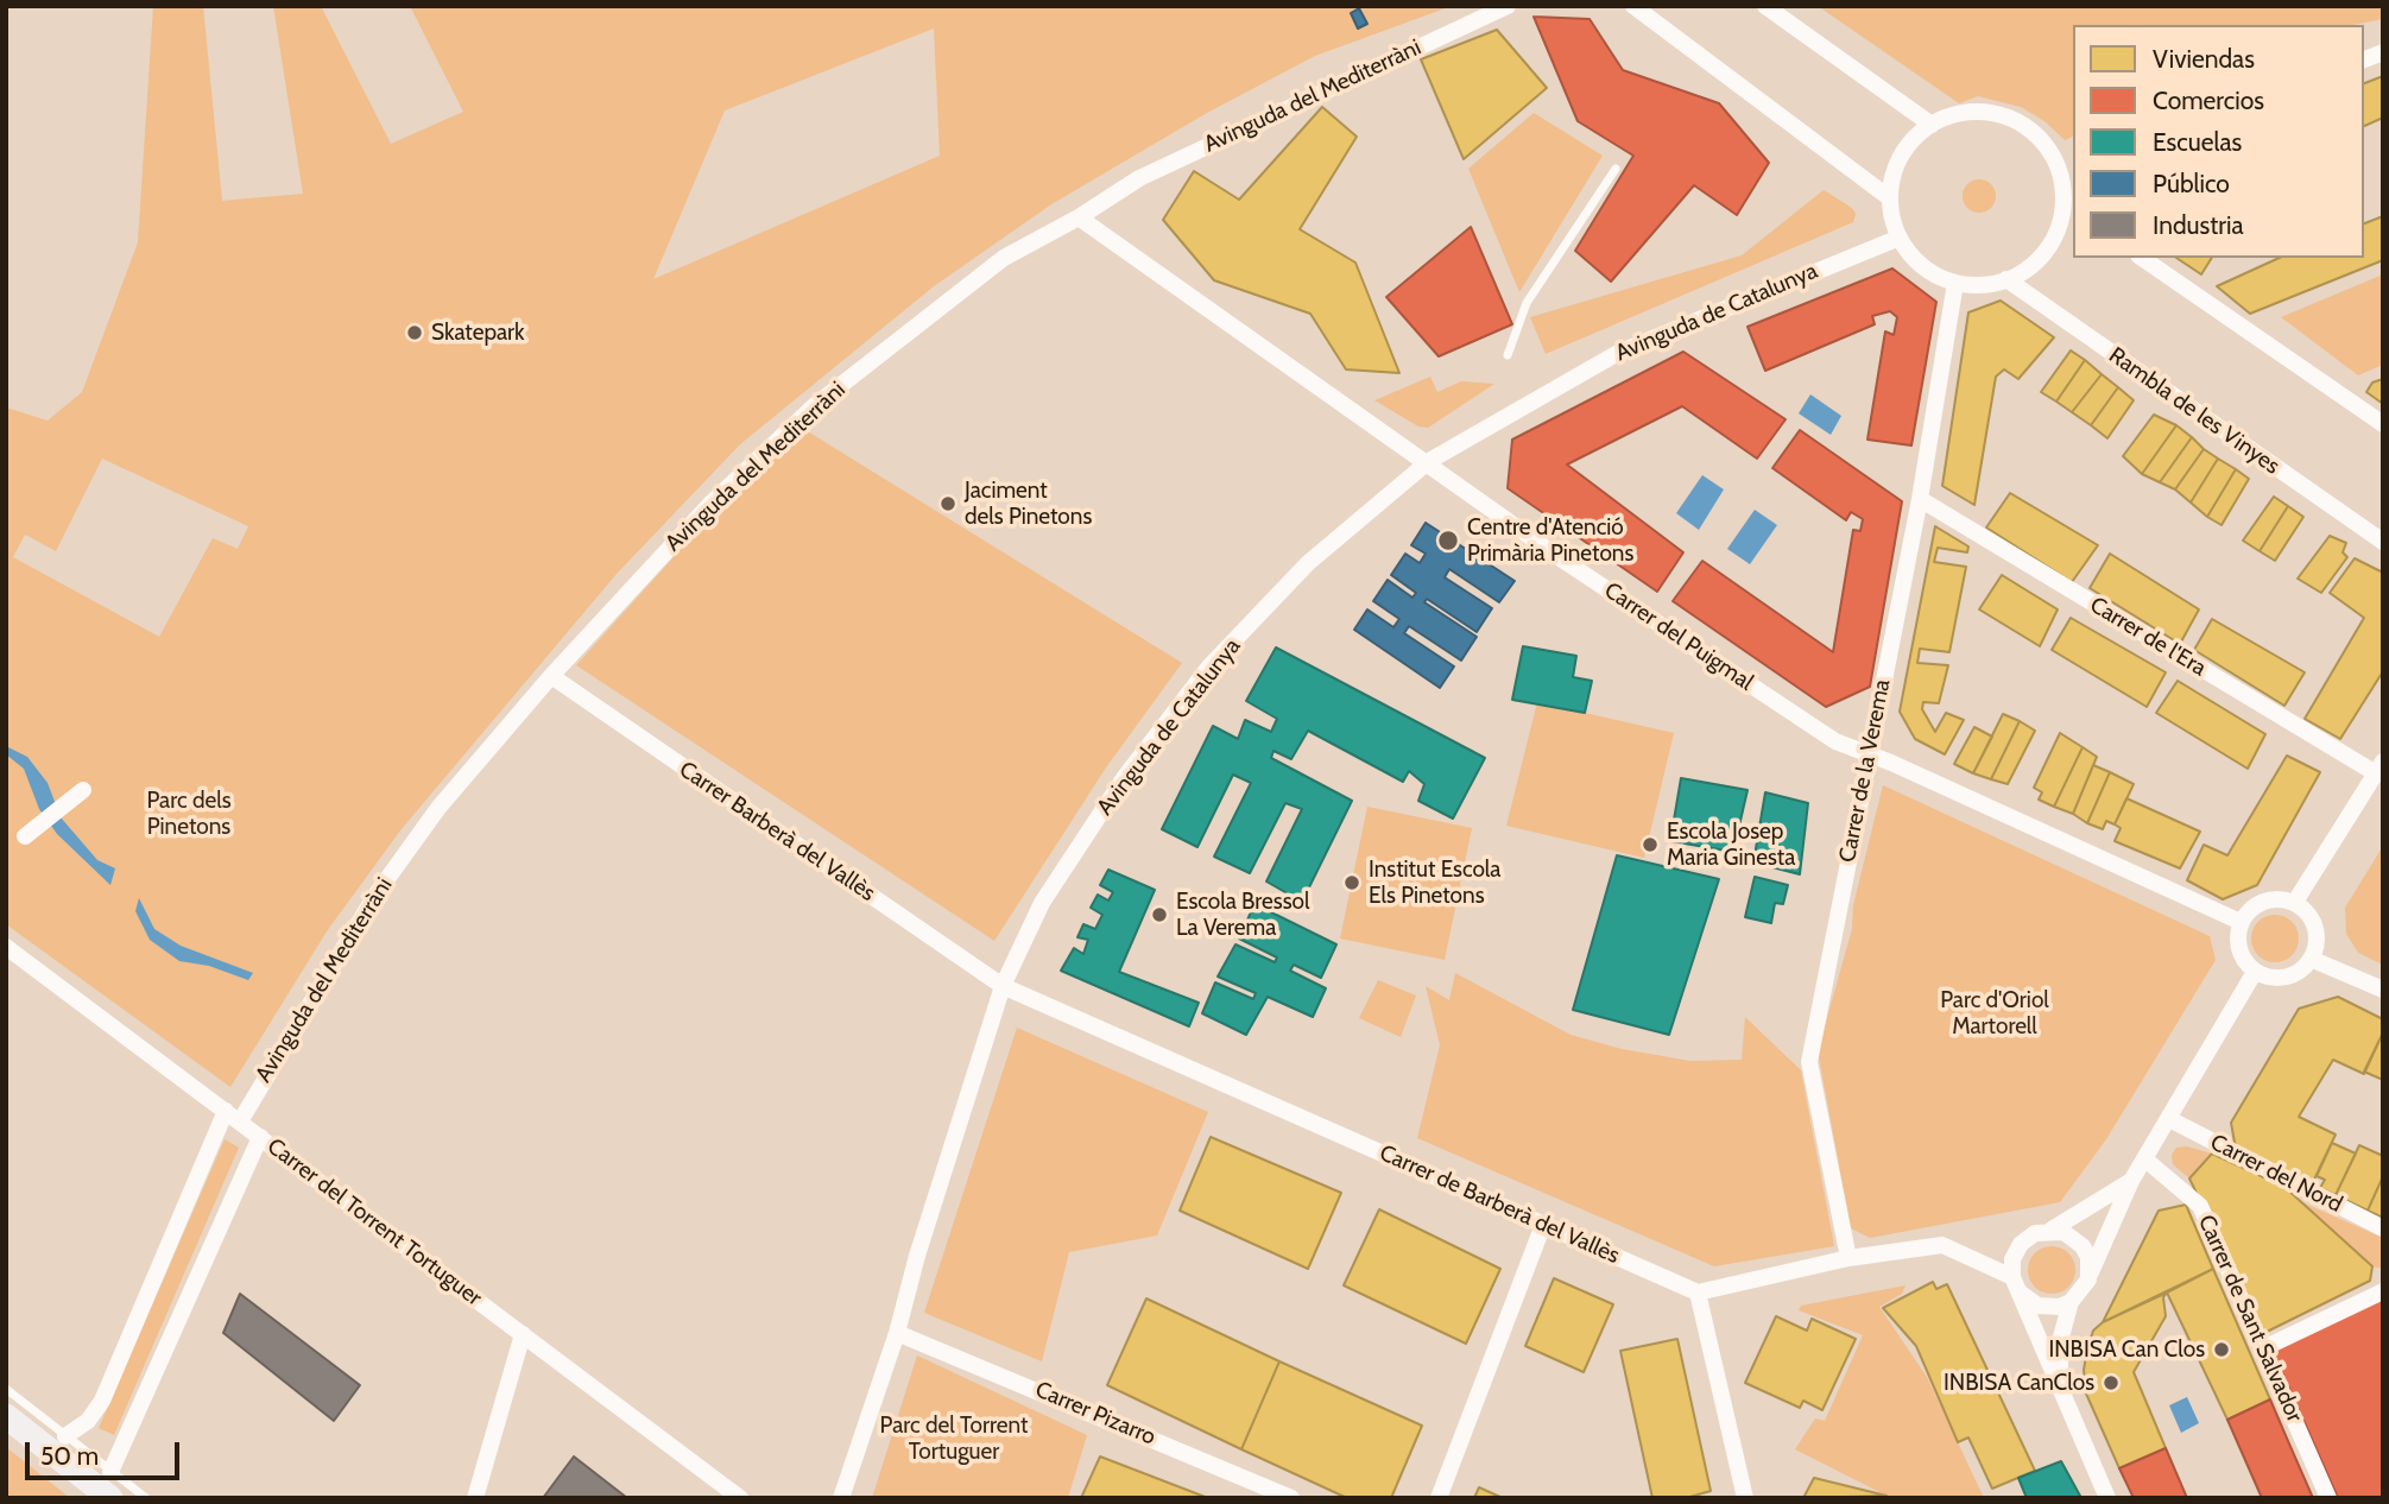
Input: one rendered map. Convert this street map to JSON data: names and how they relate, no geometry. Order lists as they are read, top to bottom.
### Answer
{
  "streets": {
    "street": [
      "Avinguda del Mediterràni",
      "Avinguda de Catalunya",
      "Rambla de les Vinyes",
      "Carrer del Puigmal",
      "Carrer de l'Era",
      "Carrer de la Verema",
      "Carrer Barberà del Vallès",
      "Carrer del Nord",
      "Carrer de Barberà del Vallès",
      "Carrer del Torrent Tortuguer",
      "Carrer de Sant Salvador",
      "Carrer Pizarro"
    ]
  },
  "crossings": [
    ["Avinguda del Mediterràni", "Carrer del Puigmal"],
    ["Avinguda del Mediterràni", "Carrer Barberà del Vallès"],
    ["Avinguda del Mediterràni", "Carrer del Torrent Tortuguer"],
    ["Avinguda de Catalunya", "Rambla de les Vinyes"],
    ["Avinguda de Catalunya", "Carrer del Puigmal"],
    ["Avinguda de Catalunya", "Carrer de la Verema"],
    ["Avinguda de Catalunya", "Carrer Barberà del Vallès"],
    ["Avinguda de Catalunya", "Carrer de Barberà del Vallès"],
    ["Avinguda de Catalunya", "Carrer Pizarro"],
    ["Rambla de les Vinyes", "Carrer de la Verema"],
    ["Carrer del Puigmal", "Carrer de la Verema"],
    ["Carrer de l'Era", "Carrer de la Verema"],
    ["Carrer Barberà del Vallès", "Carrer de Barberà del Vallès"]
  ],
  "parks": ["Parc dels Pinetons", "Parc d'Oriol Martorell", "Parc del Torrent Tortuguer"],
  "places": [
    "Skatepark",
    "Jaciment dels Pinetons",
    "Centre d'Atenció Primària Pinetons",
    "Escola Josep Maria Ginesta",
    "Institut Escola Els Pinetons",
    "Escola Bressol La Verema",
    "INBISA Can Clos",
    "INBISA CanClos"
  ],
  "legend": [
    "Viviendas",
    "Comercios",
    "Escuelas",
    "Público",
    "Industria"
  ],
  "scale_bar": "50 m"
}
